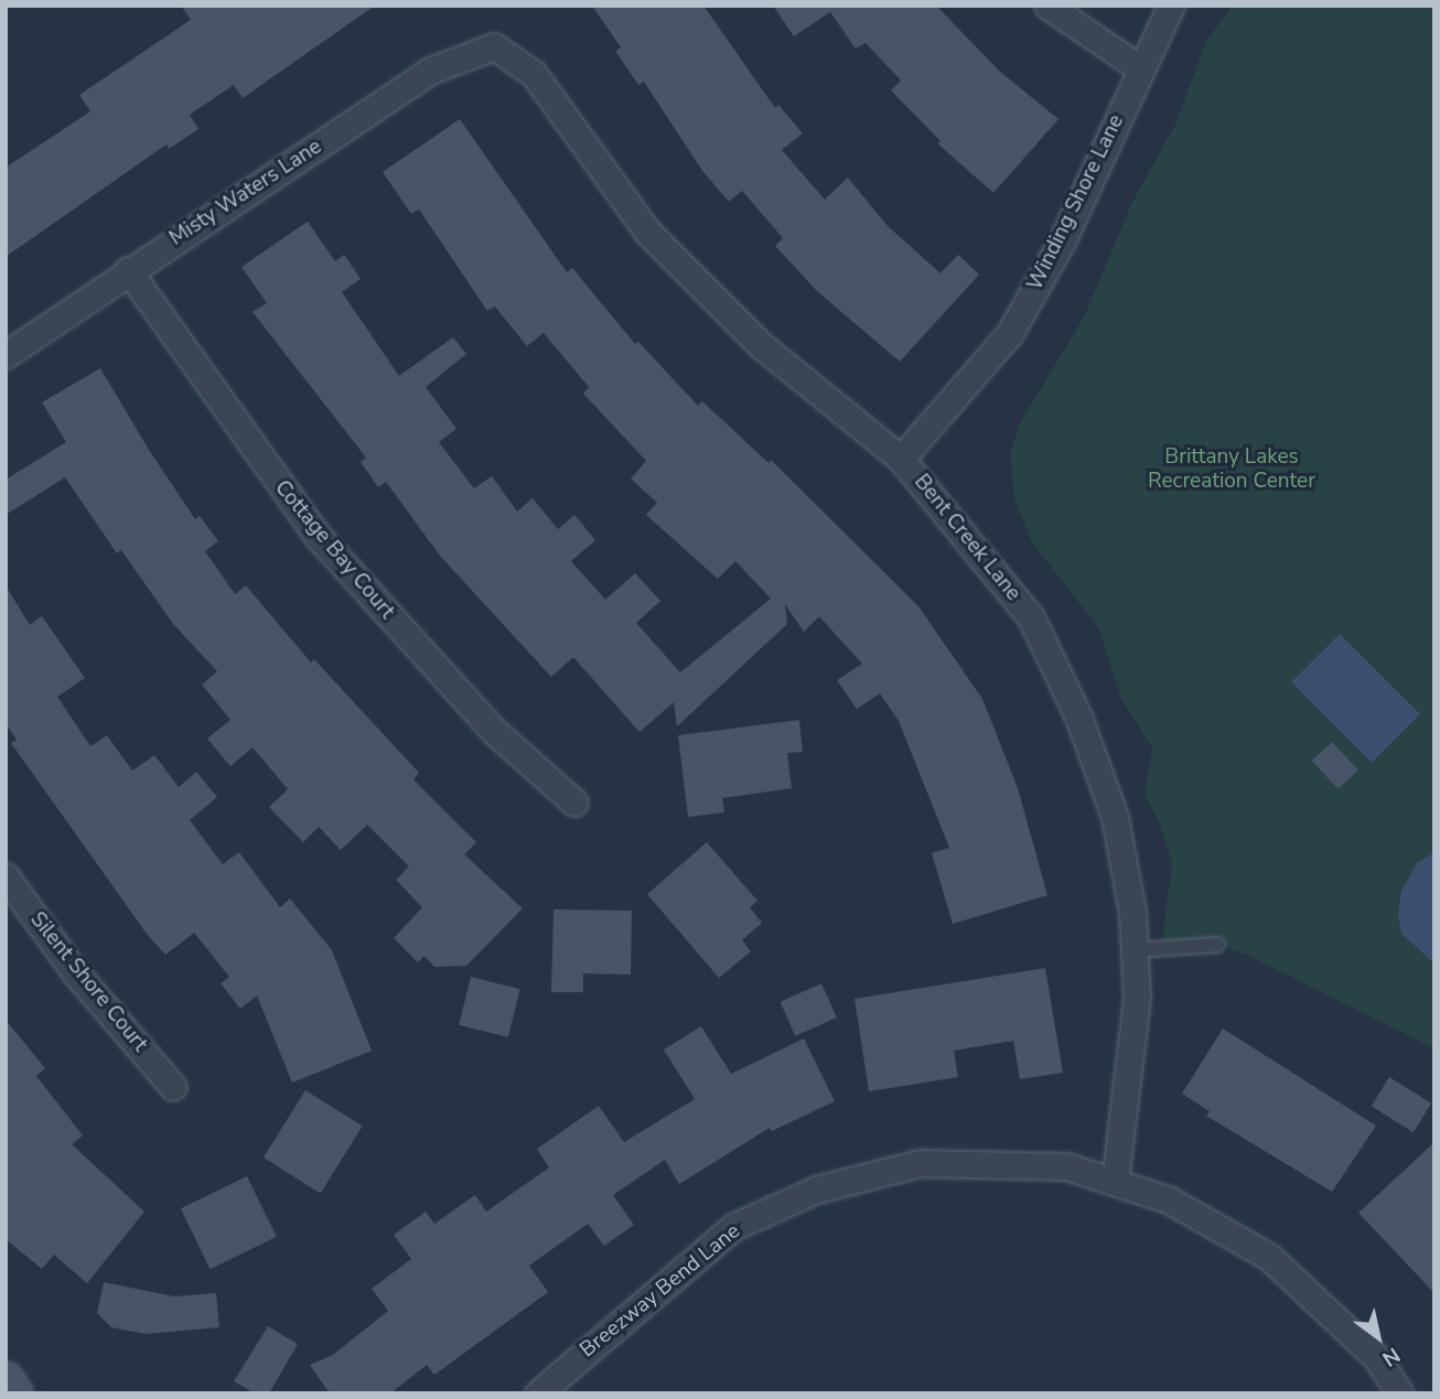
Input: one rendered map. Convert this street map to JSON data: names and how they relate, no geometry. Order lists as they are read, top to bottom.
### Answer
{
  "streets": {
    "street": [
      "Misty Waters Lane",
      "Winding Shore Lane",
      "Bent Creek Lane",
      "Cottage Bay Court",
      "Silent Shore Court",
      "Breezway Bend Lane"
    ]
  },
  "crossings": [
    ["Misty Waters Lane", "Bent Creek Lane"],
    ["Misty Waters Lane", "Cottage Bay Court"],
    ["Winding Shore Lane", "Bent Creek Lane"],
    ["Bent Creek Lane", "Breezway Bend Lane"]
  ],
  "parks": ["Brittany Lakes Recreation Center"],
  "north": "bottom right"
}
